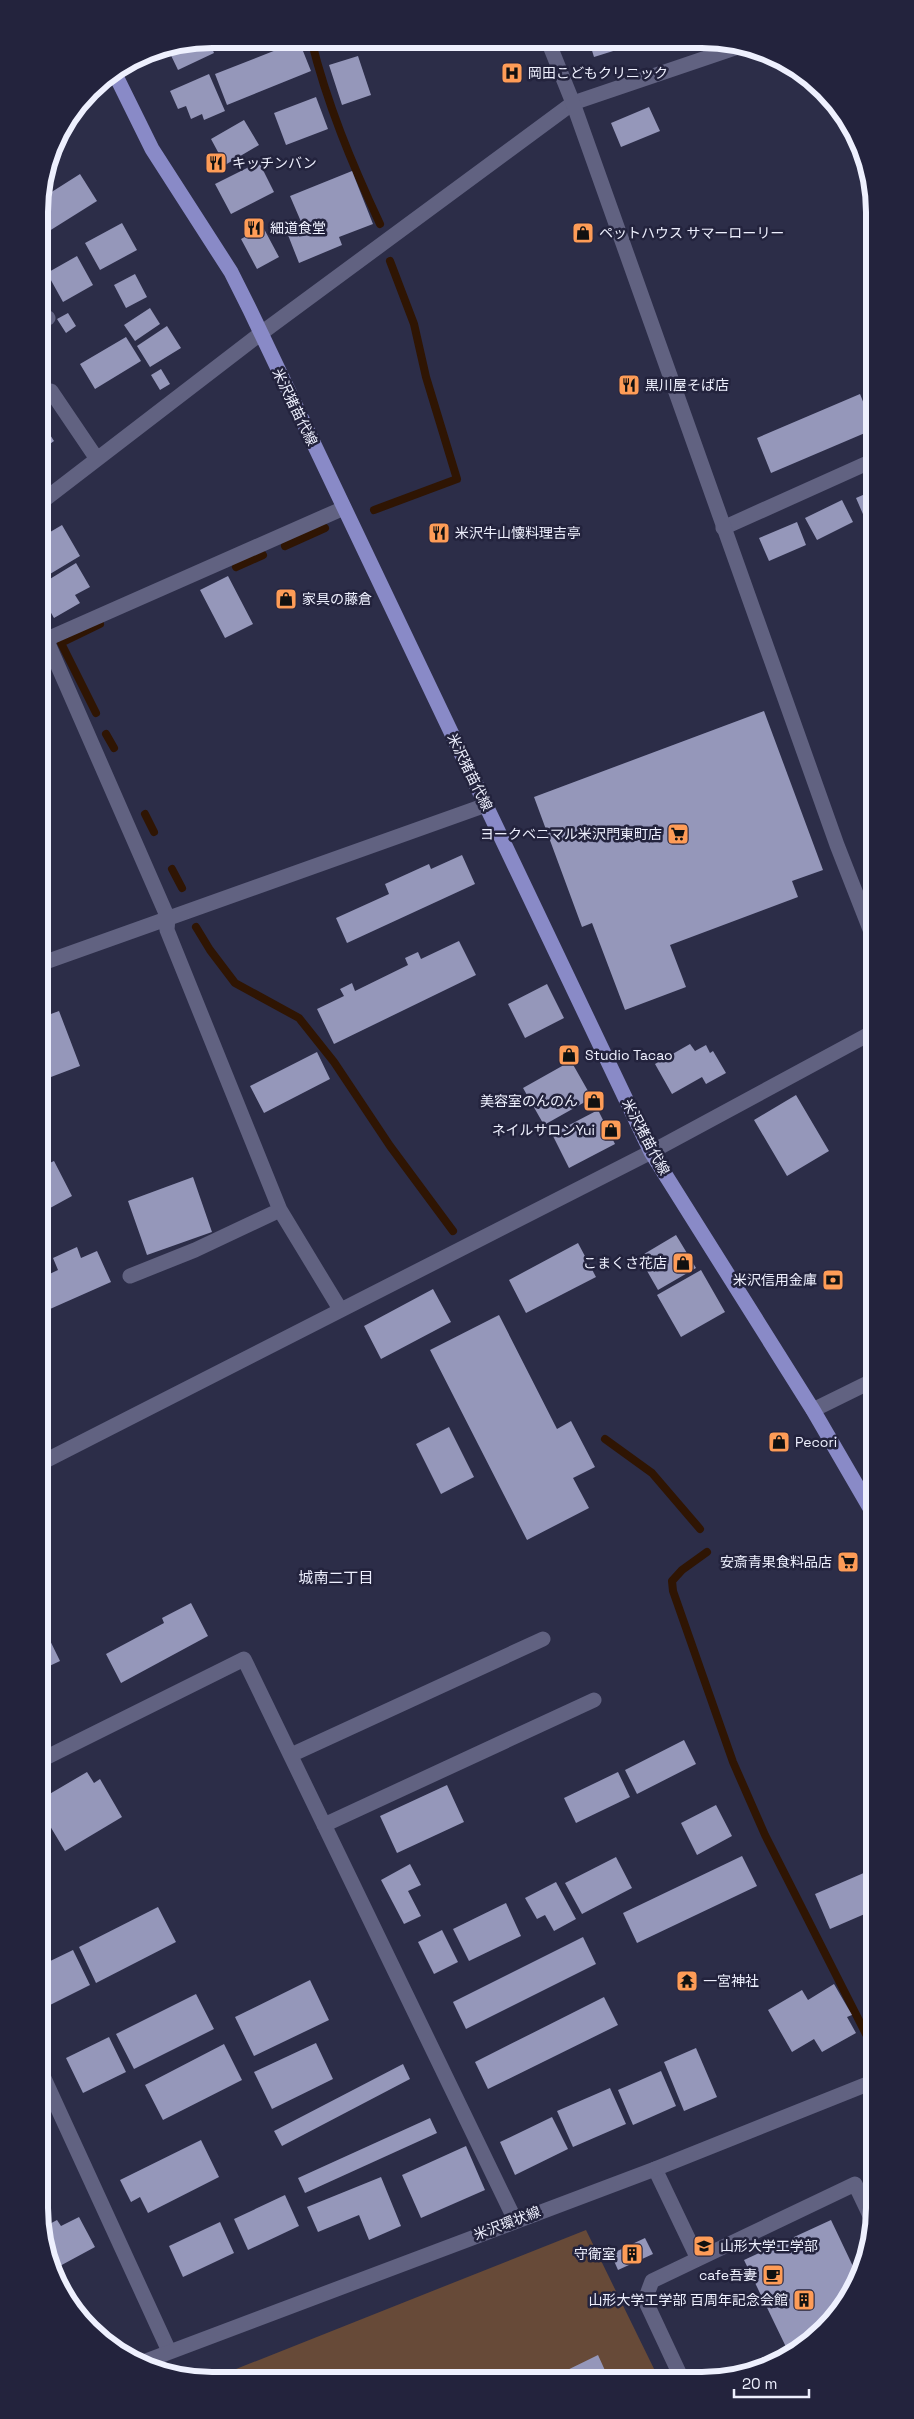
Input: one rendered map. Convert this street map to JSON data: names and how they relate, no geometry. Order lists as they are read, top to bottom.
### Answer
{
  "streets": {
    "main road": ["米沢猪苗代線"],
    "street": ["米沢環状線"]
  },
  "districts": ["城南二丁目"],
  "places": {
    "hospital": ["岡田こどもクリニック"],
    "restaurant": [
      "キッチンバン",
      "細道食堂",
      "黒川屋そば店",
      "米沢牛山懐料理吉亭"
    ],
    "shop": [
      "ペットハウス サマーローリー",
      "家具の藤倉",
      "Studio Tacao",
      "美容室のんのん",
      "ネイルサロンYui",
      "こまくさ花店",
      "Pecori"
    ],
    "supermarket": ["ヨークベニマル米沢門東町店", "安斎青果食料品店"],
    "bank": ["米沢信用金庫"],
    "temple": ["一宮神社"],
    "school or university": ["山形大学工学部"],
    "building": ["守衛室", "山形大学工学部 百周年記念会館"],
    "cafe": ["cafe吾妻"]
  },
  "scale_bar": "20 m"
}
